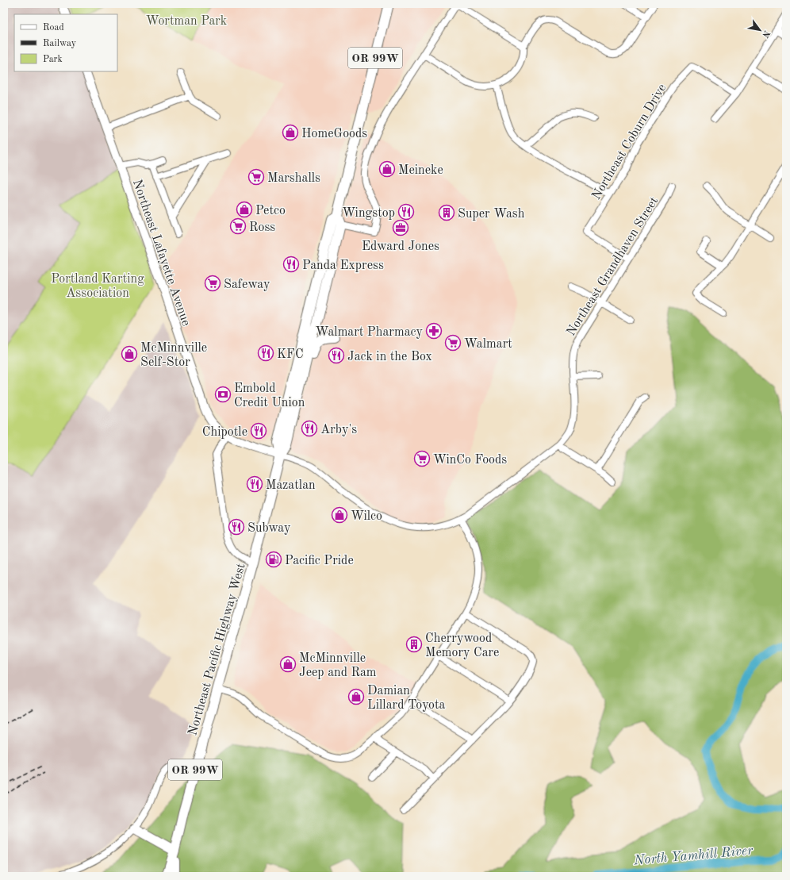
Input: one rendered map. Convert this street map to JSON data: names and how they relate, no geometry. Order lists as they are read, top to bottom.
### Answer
{
  "streets": {
    "highway": ["OR 99W", "Northeast Pacific Highway West"],
    "main road": ["Northeast Lafayette Avenue"],
    "street": ["Northeast Coburn Drive", "Northeast Grandhaven Street"]
  },
  "crossings": [
    ["OR 99W", "Northeast Pacific Highway West"],
    ["Northeast Coburn Drive", "Northeast Grandhaven Street"],
    ["Northeast Lafayette Avenue", "Northeast Grandhaven Street"],
    ["Northeast Lafayette Avenue", "Northeast Pacific Highway West"],
    ["Northeast Grandhaven Street", "Northeast Pacific Highway West"]
  ],
  "water": ["North Yamhill River"],
  "parks": ["Wortman Park", "Portland Karting Association"],
  "places": {
    "shop": [
      "HomeGoods",
      "Meineke",
      "Petco",
      "McMinnville Self-Stor",
      "Wilco",
      "McMinnville Jeep and Ram",
      "Damian Lillard Toyota"
    ],
    "supermarket": [
      "Marshalls",
      "Ross",
      "Safeway",
      "Walmart",
      "WinCo Foods"
    ],
    "restaurant": [
      "Wingstop",
      "Panda Express",
      "KFC",
      "Jack in the Box",
      "Arby's",
      "Chipotle",
      "Mazatlan",
      "Subway"
    ],
    "building": ["Super Wash", "Cherrywood Memory Care"],
    "office": ["Edward Jones"],
    "pharmacy": ["Walmart Pharmacy"],
    "bank": ["Embold Credit Union"],
    "fuel station": ["Pacific Pride"]
  },
  "legend": ["Road", "Railway", "Park"],
  "north": "bottom right"
}
